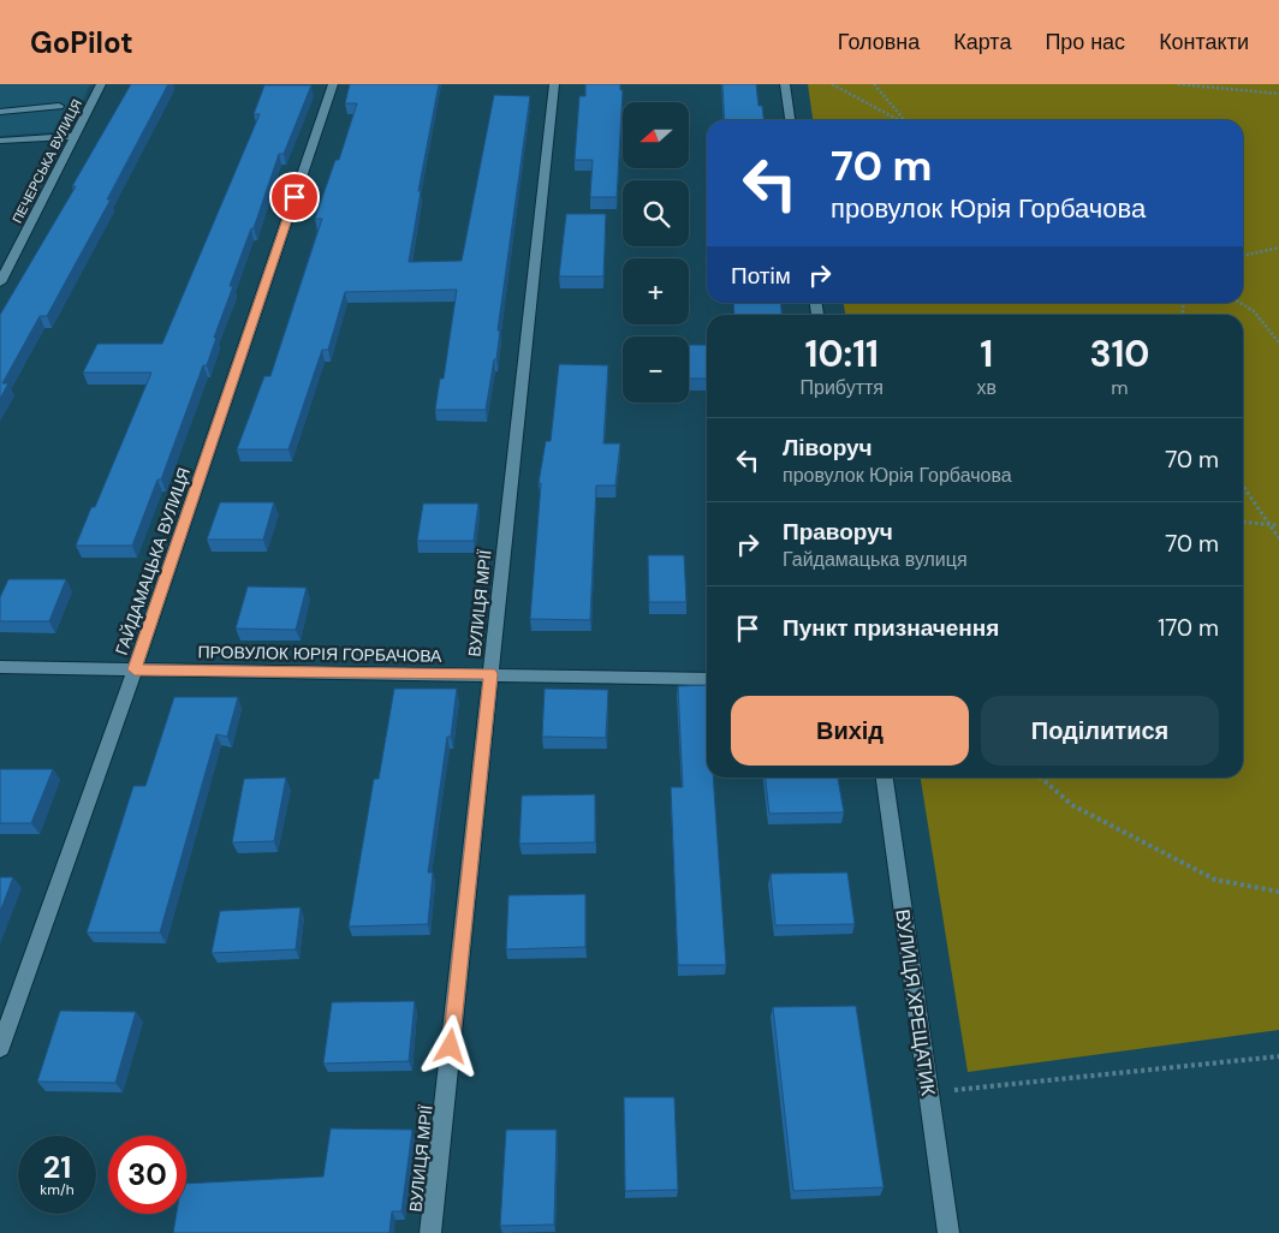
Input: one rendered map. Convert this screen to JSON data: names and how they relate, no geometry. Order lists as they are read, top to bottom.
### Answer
{
  "streets": {
    "street": [
      "ПЕЧЕРСЬКА ВУЛИЦЯ",
      "ГАЙДАМАЦЬКА ВУЛИЦЯ",
      "ВУЛИЦЯ МРІЇ",
      "ПРОВУЛОК ЮРІЯ ГОРБАЧОВА",
      "ВУЛИЦЯ ХРЕЩАТИК"
    ]
  },
  "crossings": [
    ["ГАЙДАМАЦЬКА ВУЛИЦЯ", "ПРОВУЛОК ЮРІЯ ГОРБАЧОВА"],
    ["ВУЛИЦЯ МРІЇ", "ПРОВУЛОК ЮРІЯ ГОРБАЧОВА"]
  ],
  "north": "left",
  "page": {
    "header": "GoPilot",
    "nav": [
      "Головна",
      "Карта",
      "Про нас",
      "Контакти"
    ],
    "map_buttons": ["+", "−"],
    "turn": ["70 m", "провулок Юрія Горбачова"],
    "then": "Потім",
    "eta": [
      "10:11",
      "Прибуття",
      "1",
      "хв",
      "310",
      "m"
    ],
    "list": [
      {
        "name": "Ліворуч",
        "note": "провулок Юрія Горбачова",
        "value": "70 m"
      },
      {
        "name": "Праворуч",
        "note": "Гайдамацька вулиця",
        "value": "70 m"
      },
      {
        "name": "Пункт призначення",
        "value": "170 m"
      }
    ],
    "buttons": ["Вихід", "Поділитися"],
    "speed": "21 km/h",
    "limit": "30"
  }
}
